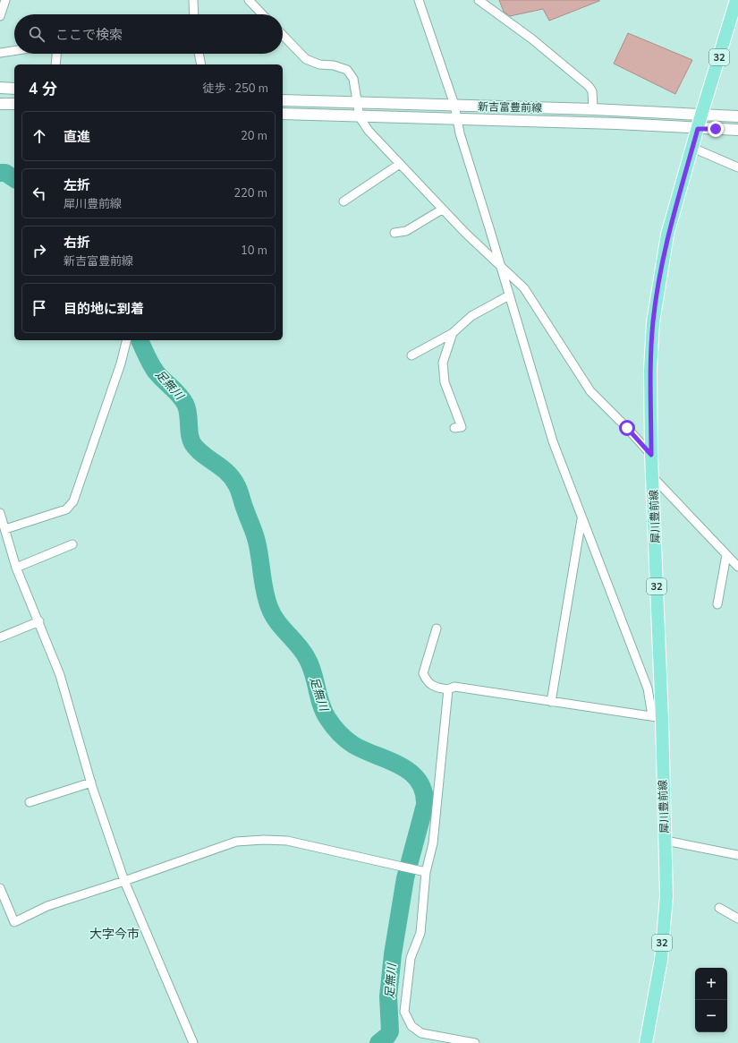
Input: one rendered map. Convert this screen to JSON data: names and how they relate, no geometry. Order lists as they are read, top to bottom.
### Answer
{
  "streets": {
    "main road": ["32", "新吉富豊前線", "犀川豊前線"]
  },
  "crossings": [
    ["新吉富豊前線", "犀川豊前線"]
  ],
  "districts": ["大字今市"],
  "water": ["足無川"],
  "page": {
    "search": "ここで検索",
    "heading": ["4 分", "徒歩 · 250 m"],
    "list": [
      ["直進", "20 m"],
      ["左折", "犀川豊前線", "220 m"],
      ["右折", "新吉富豊前線", "10 m"],
      "目的地に到着"
    ],
    "map_buttons": ["+", "−"]
  }
}
